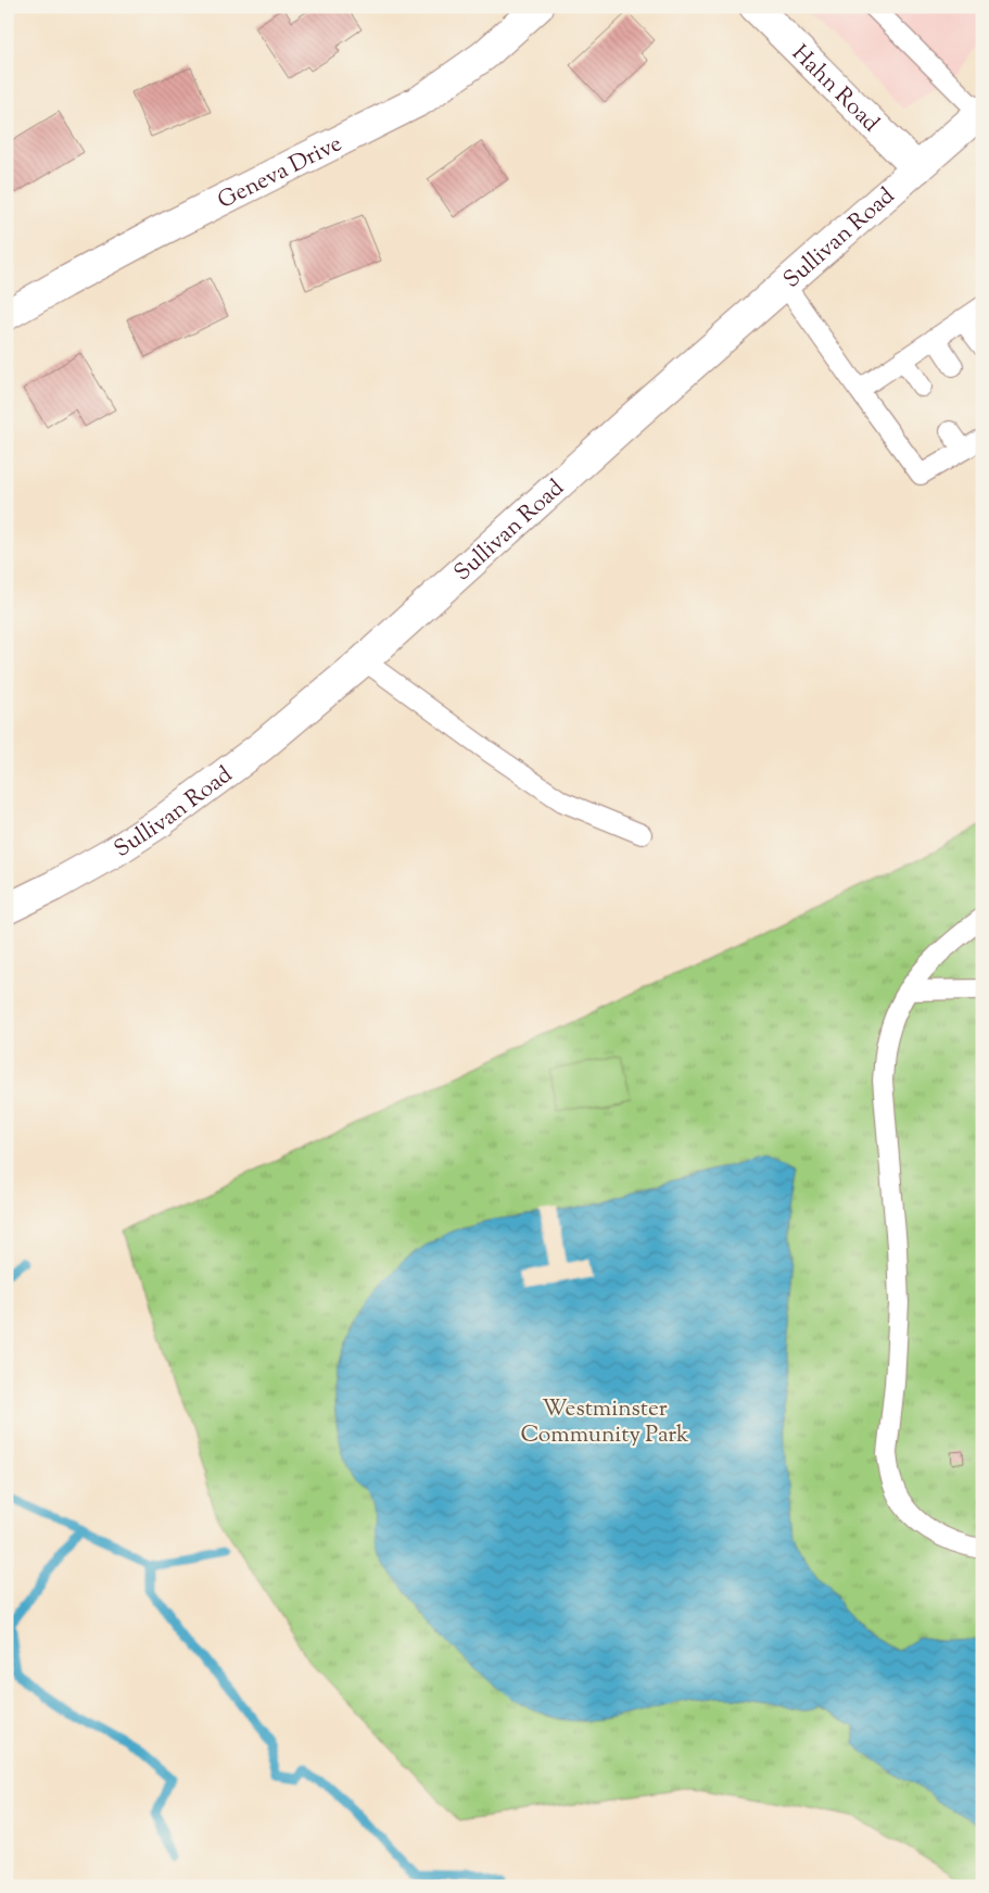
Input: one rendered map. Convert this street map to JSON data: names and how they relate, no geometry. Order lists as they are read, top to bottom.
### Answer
{
  "streets": {
    "street": ["Hahn Road", "Geneva Drive", "Sullivan Road"]
  },
  "crossings": [
    ["Hahn Road", "Sullivan Road"]
  ],
  "parks": ["Westminster Community Park"]
}
